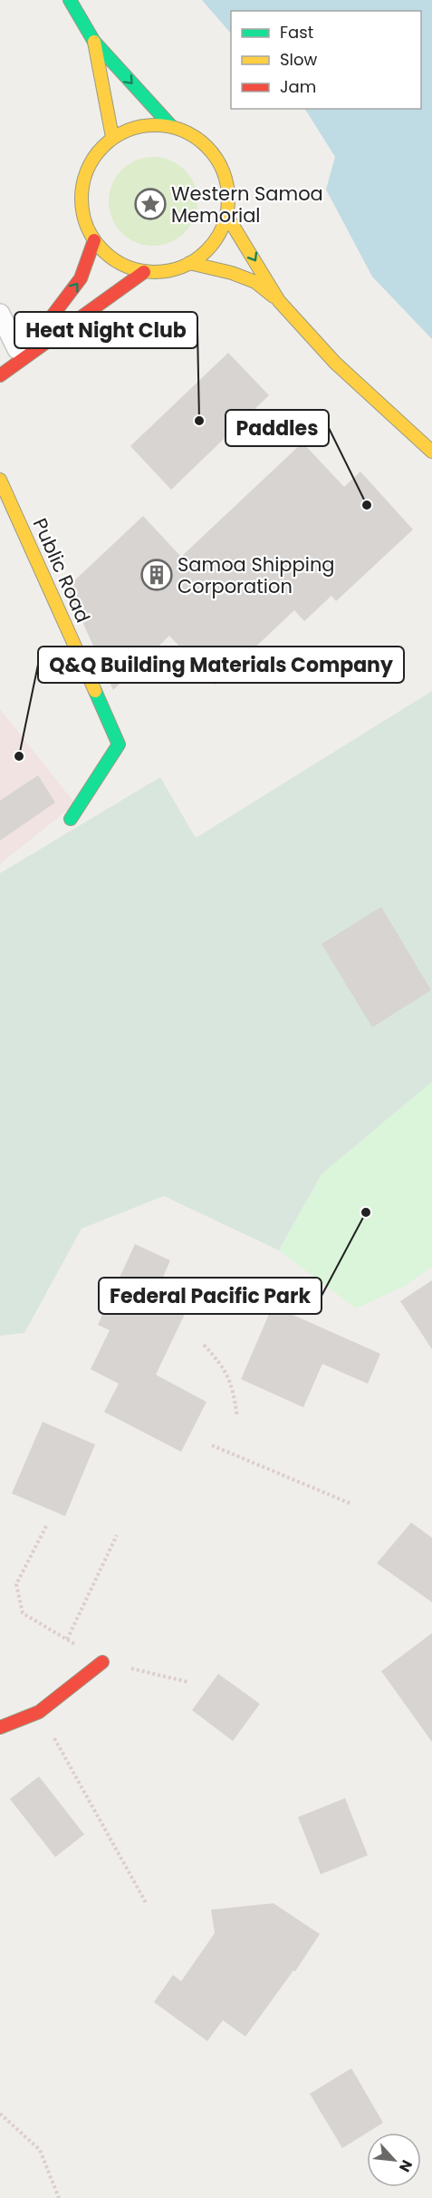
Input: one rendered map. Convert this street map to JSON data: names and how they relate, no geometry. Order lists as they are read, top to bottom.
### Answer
{
  "streets": {
    "main road": ["Public Road"]
  },
  "places": {
    "place": ["Western Samoa Memorial"],
    "other": [
      "Heat Night Club",
      "Paddles",
      "Q&Q Building Materials Company",
      "Federal Pacific Park"
    ],
    "building": ["Samoa Shipping Corporation"]
  },
  "legend": ["Fast", "Slow", "Jam"],
  "north": "bottom right"
}
